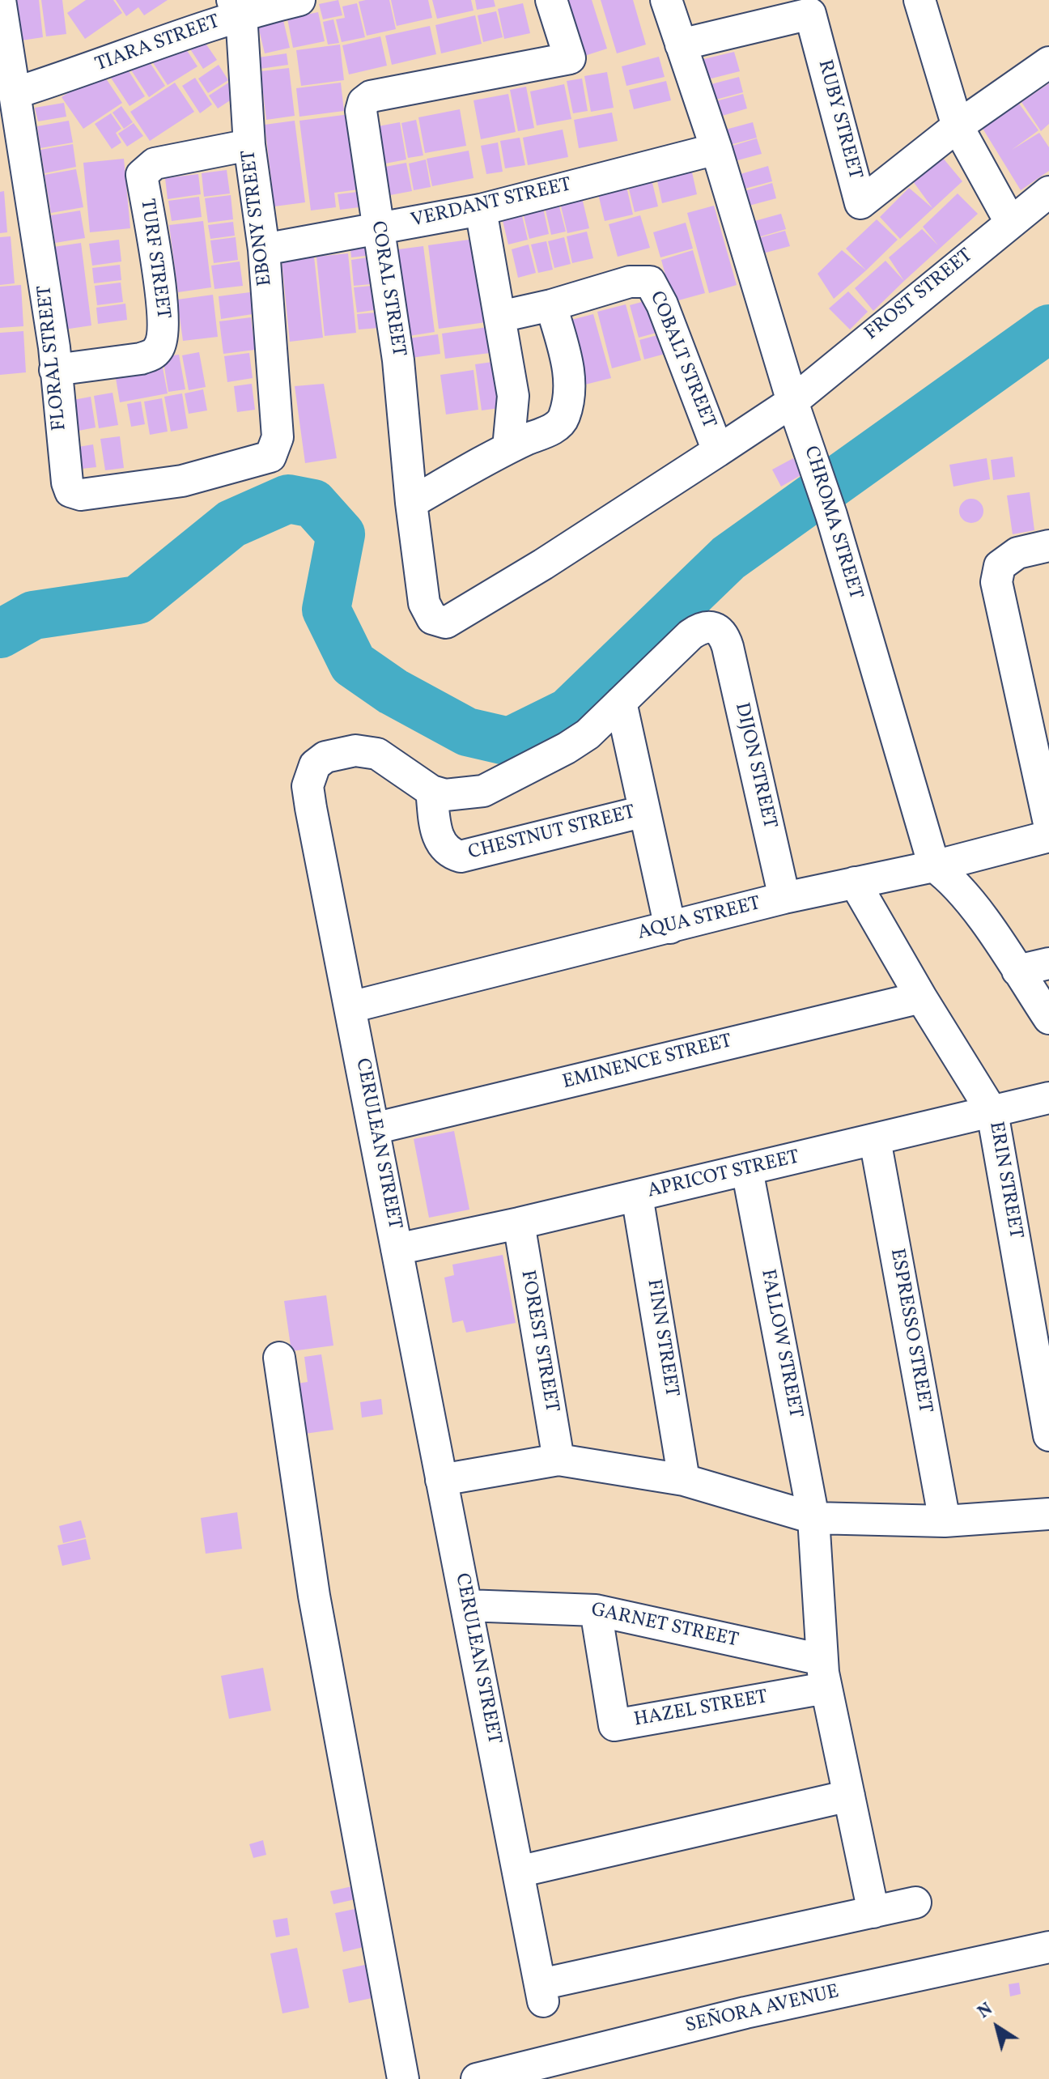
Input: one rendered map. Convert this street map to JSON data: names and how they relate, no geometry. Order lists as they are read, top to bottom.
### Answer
{
  "streets": {
    "street": [
      "TIARA STREET",
      "RUBY STREET",
      "VERDANT STREET",
      "EBONY STREET",
      "TURF STREET",
      "CORAL STREET",
      "FROST STREET",
      "FLORAL STREET",
      "COBALT STREET",
      "CHROMA STREET",
      "DIJON STREET",
      "CHESTNUT STREET",
      "AQUA STREET",
      "EMINENCE STREET",
      "CERULEAN STREET",
      "APRICOT STREET",
      "ERIN STREET",
      "ESPRESSO STREET",
      "FINN STREET",
      "FOREST STREET",
      "FALLOW STREET",
      "GARNET STREET",
      "HAZEL STREET",
      "SEÑORA AVENUE"
    ]
  },
  "crossings": [
    ["TIARA STREET", "EBONY STREET"],
    ["TIARA STREET", "FLORAL STREET"],
    ["RUBY STREET", "CHROMA STREET"],
    ["VERDANT STREET", "EBONY STREET"],
    ["VERDANT STREET", "CORAL STREET"],
    ["VERDANT STREET", "CHROMA STREET"],
    ["EBONY STREET", "TURF STREET"],
    ["EBONY STREET", "FLORAL STREET"],
    ["TURF STREET", "FLORAL STREET"],
    ["CORAL STREET", "COBALT STREET"],
    ["FROST STREET", "COBALT STREET"],
    ["FROST STREET", "CHROMA STREET"],
    ["COBALT STREET", "CHROMA STREET"],
    ["CHROMA STREET", "AQUA STREET"],
    ["DIJON STREET", "AQUA STREET"],
    ["DIJON STREET", "CERULEAN STREET"],
    ["CHESTNUT STREET", "CERULEAN STREET"],
    ["AQUA STREET", "CERULEAN STREET"],
    ["AQUA STREET", "ERIN STREET"],
    ["EMINENCE STREET", "CERULEAN STREET"],
    ["EMINENCE STREET", "ERIN STREET"],
    ["CERULEAN STREET", "APRICOT STREET"],
    ["CERULEAN STREET", "FALLOW STREET"],
    ["CERULEAN STREET", "GARNET STREET"],
    ["APRICOT STREET", "ERIN STREET"],
    ["APRICOT STREET", "ESPRESSO STREET"],
    ["APRICOT STREET", "FINN STREET"],
    ["APRICOT STREET", "FOREST STREET"],
    ["APRICOT STREET", "FALLOW STREET"],
    ["FALLOW STREET", "GARNET STREET"],
    ["FALLOW STREET", "HAZEL STREET"],
    ["GARNET STREET", "HAZEL STREET"]
  ],
  "north": "top left"
}
